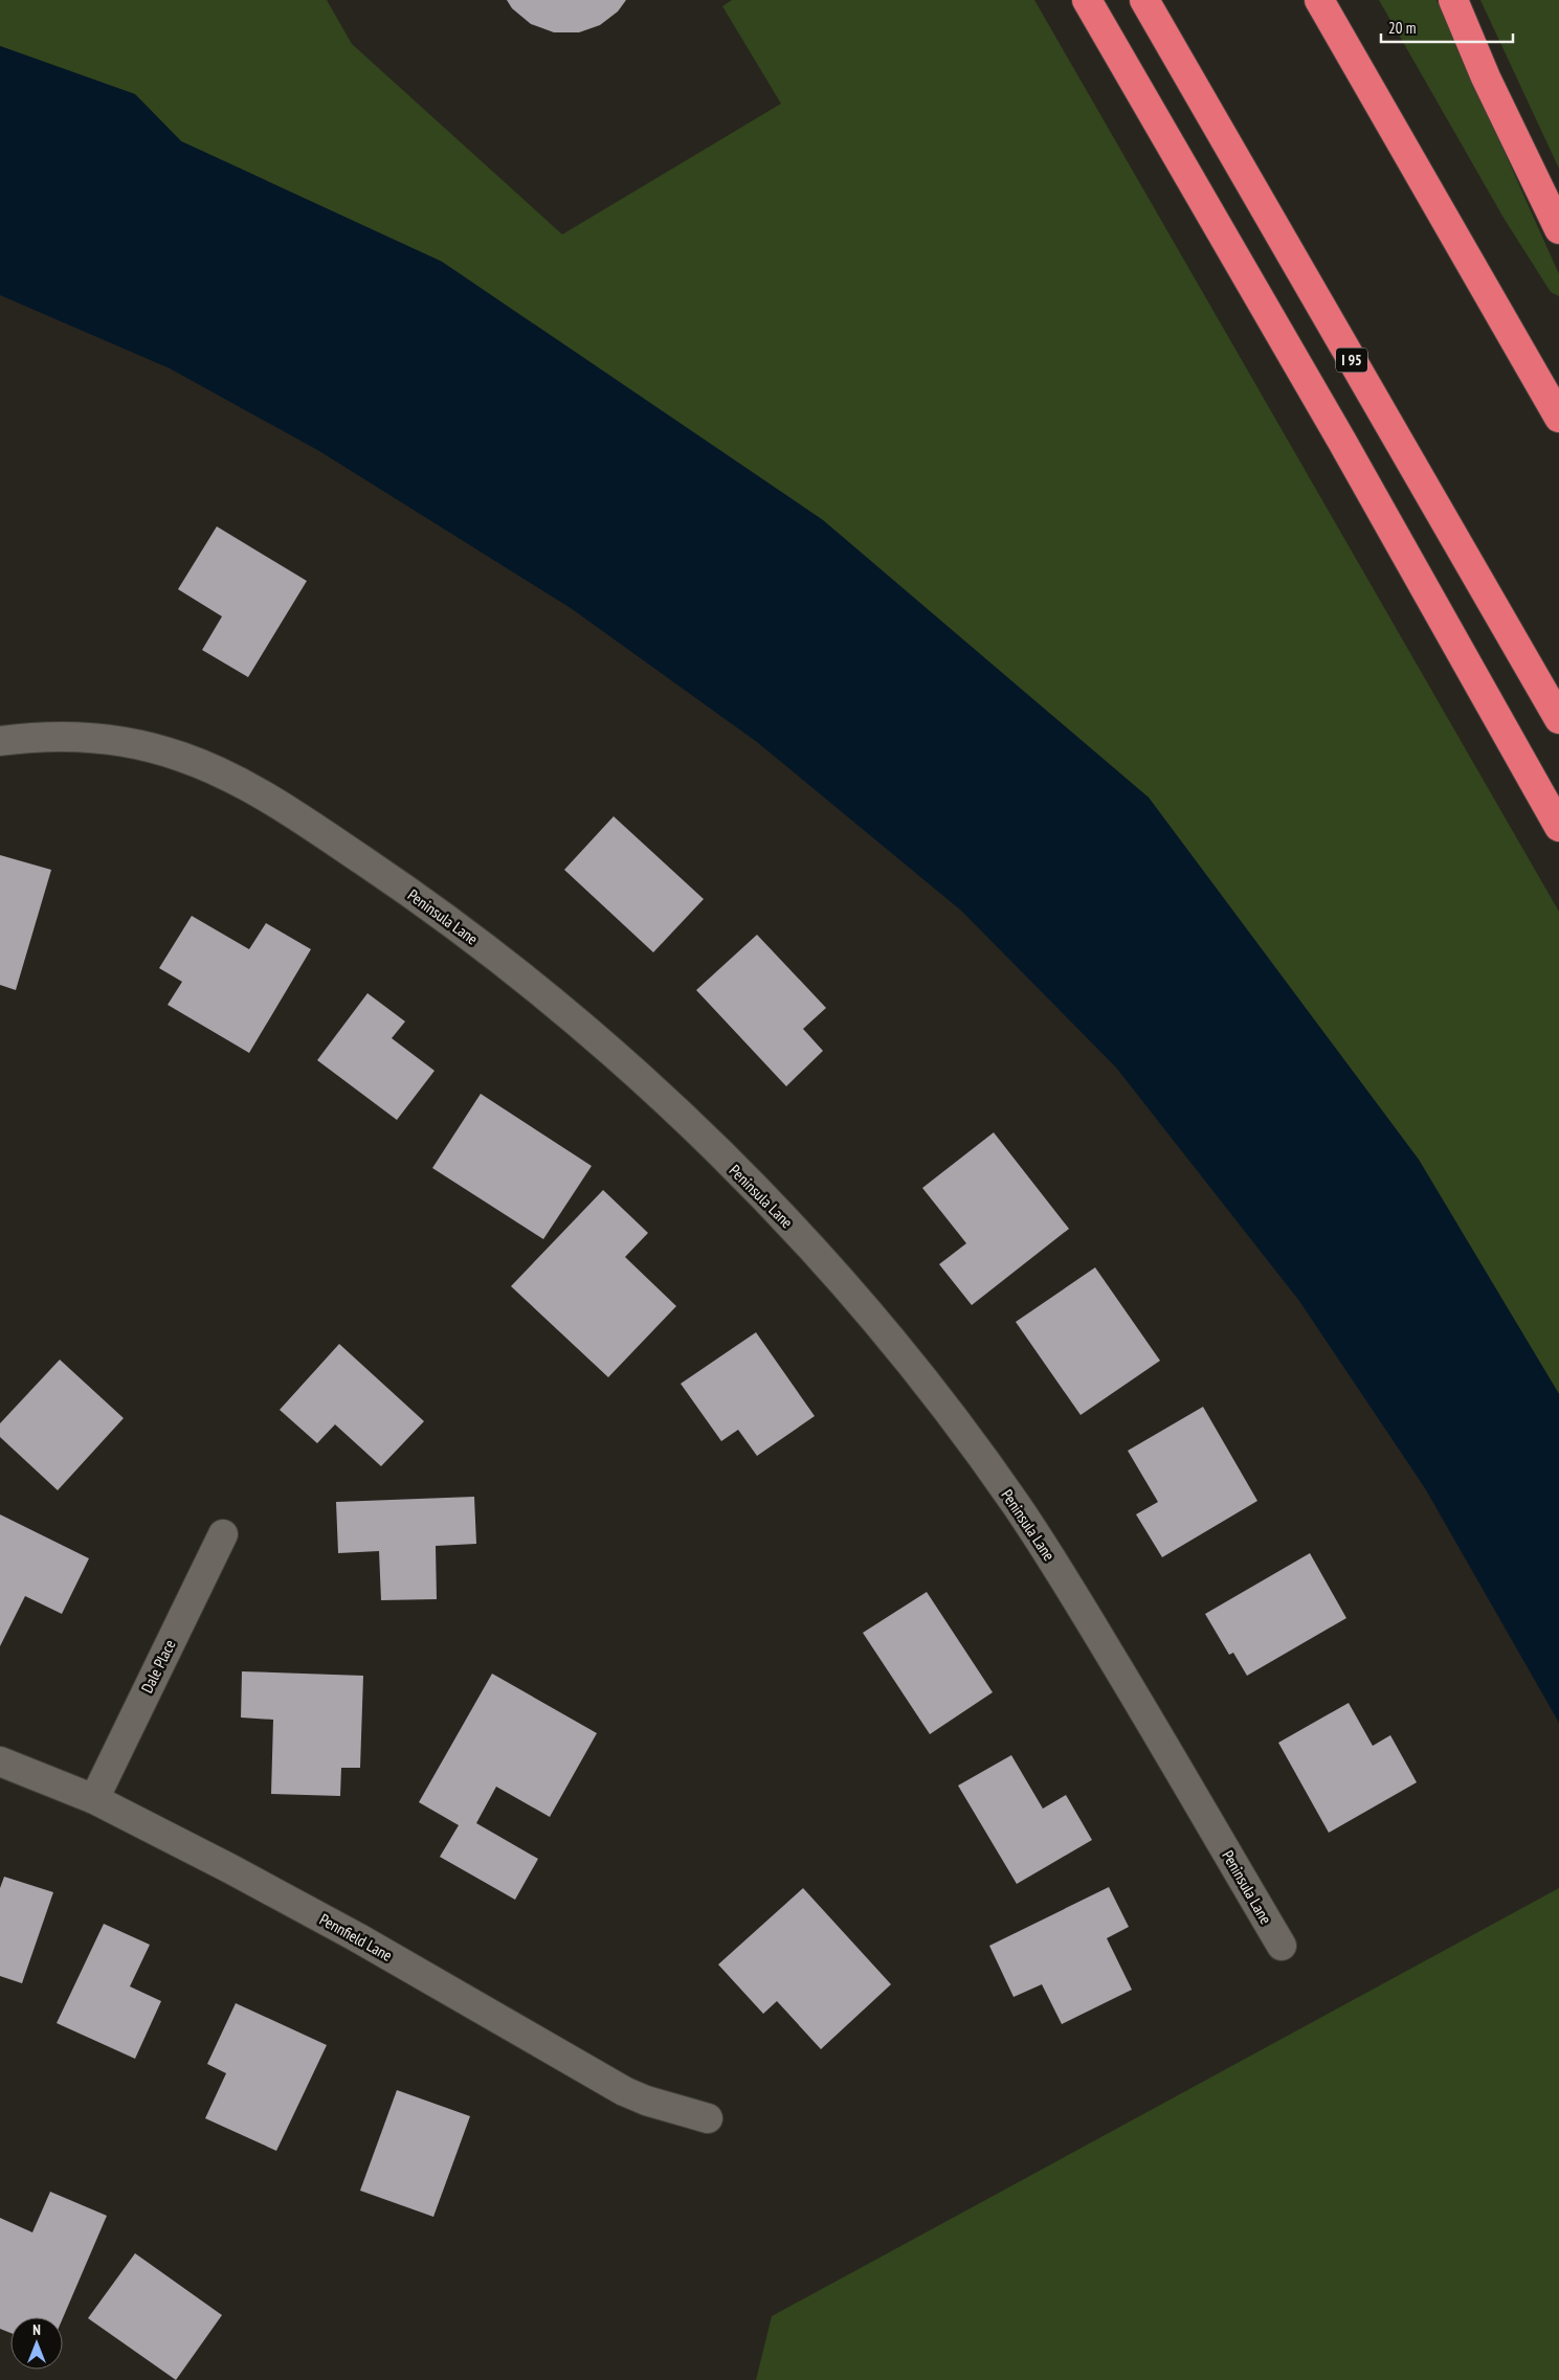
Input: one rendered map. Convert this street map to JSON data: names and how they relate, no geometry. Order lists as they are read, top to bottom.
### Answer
{
  "streets": {
    "highway": ["I 95"],
    "street": ["Peninsula Lane", "Dale Place", "Pennfield Lane"]
  },
  "crossings": [
    ["Dale Place", "Pennfield Lane"]
  ],
  "scale_bar": "20 m",
  "north": "top"
}
